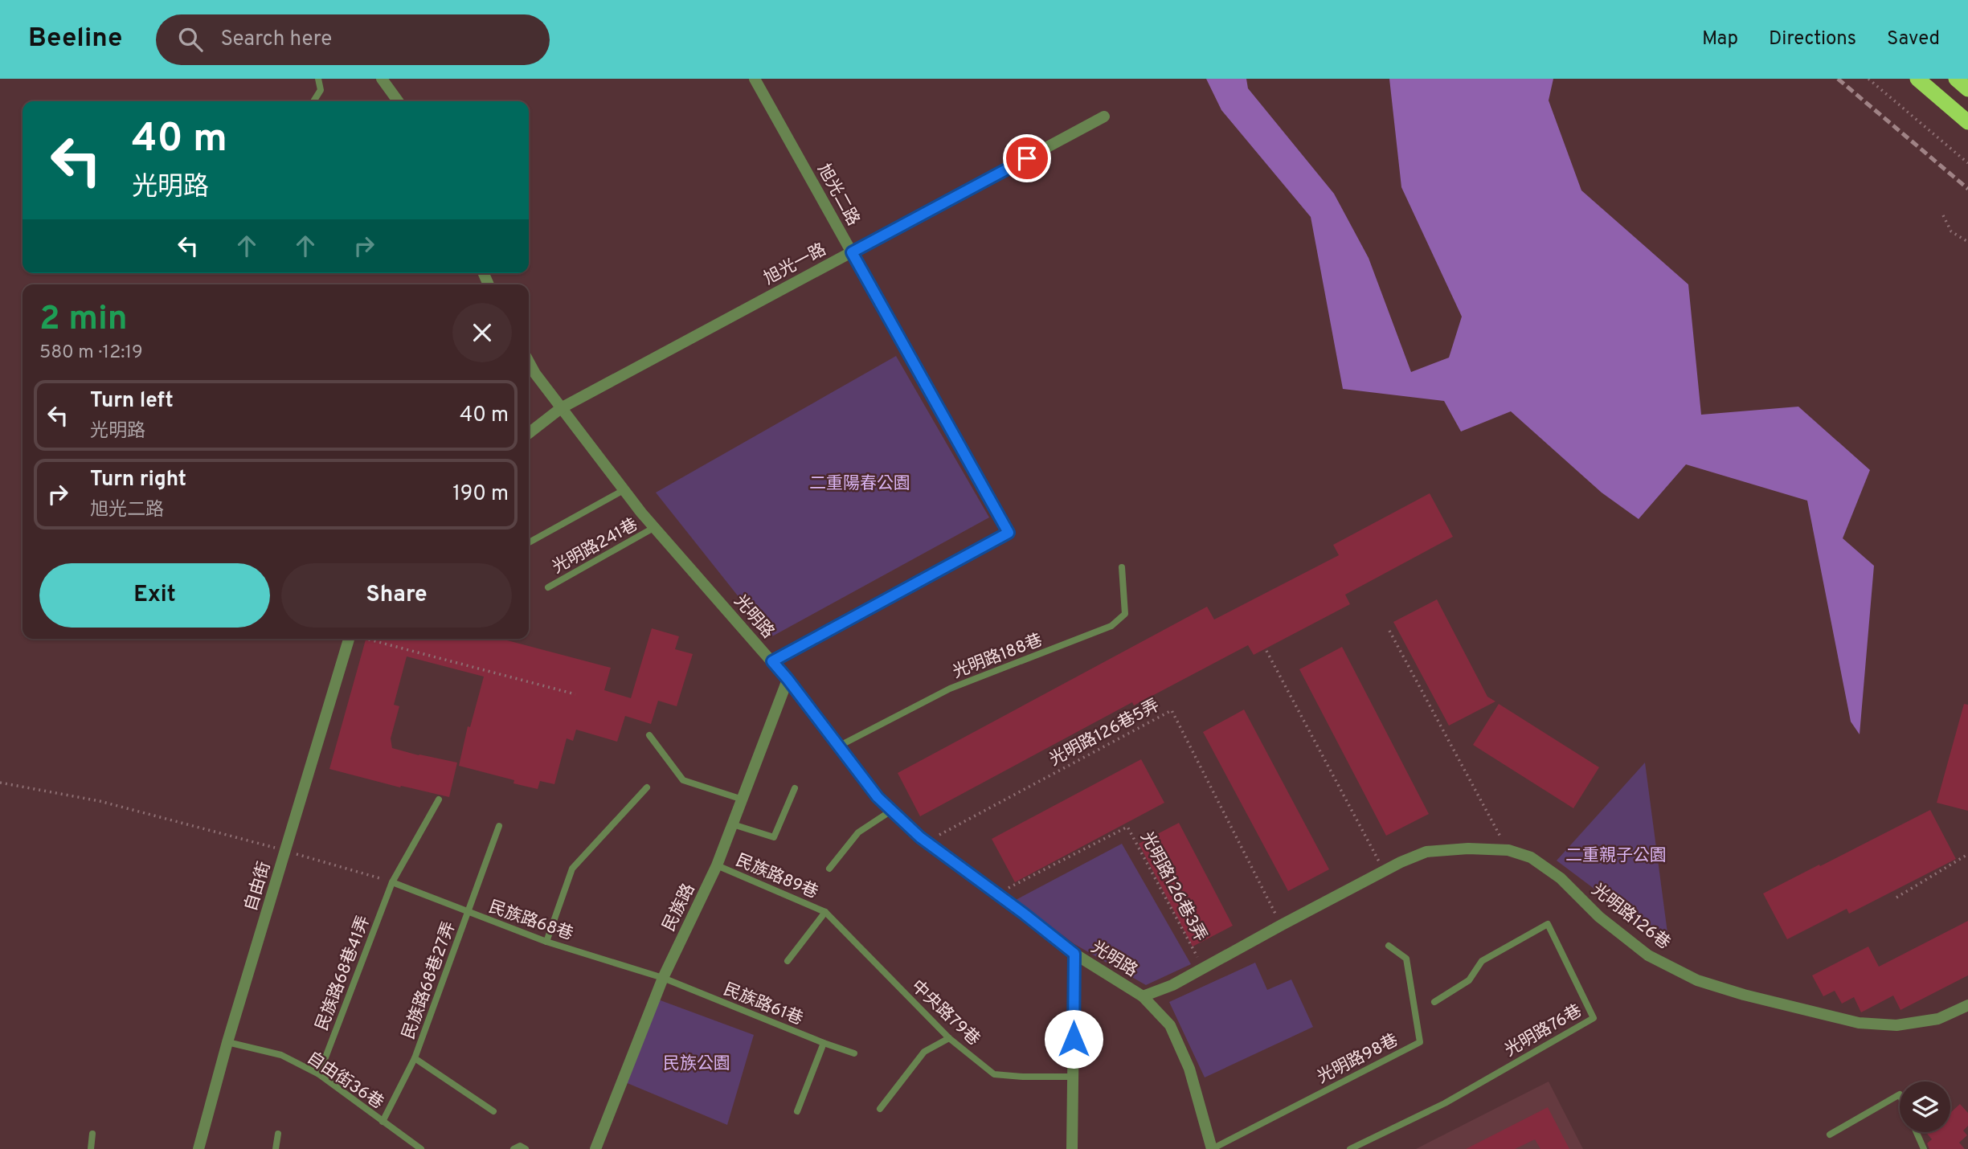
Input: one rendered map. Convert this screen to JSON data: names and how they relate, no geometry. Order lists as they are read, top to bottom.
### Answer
{
  "streets": {
    "street": [
      "旭光二路",
      "旭光一路",
      "光明路",
      "自由街",
      "民族路",
      "光明路126巷"
    ],
    "lane": [
      "光明路241巷",
      "光明路188巷",
      "民族路89巷",
      "民族路68巷",
      "民族路68巷41弄",
      "民族路68巷27弄",
      "民族路61巷",
      "中央路79巷",
      "光明路76巷",
      "光明路98巷",
      "自由街36巷"
    ],
    "path": ["光明路126巷5弄", "光明路126巷3弄"]
  },
  "crossings": [
    ["旭光二路", "旭光一路"],
    ["旭光二路", "光明路"],
    ["旭光一路", "光明路"],
    ["光明路241巷", "光明路"],
    ["光明路", "光明路188巷"],
    ["光明路", "光明路126巷5弄"],
    ["光明路", "光明路126巷3弄"],
    ["光明路", "民族路"],
    ["光明路", "光明路126巷"],
    ["光明路", "光明路98巷"],
    ["光明路126巷5弄", "光明路126巷"],
    ["民族路89巷", "民族路"],
    ["民族路89巷", "中央路79巷"],
    ["自由街", "自由街36巷"],
    ["光明路126巷3弄", "光明路126巷"],
    ["民族路", "民族路68巷"],
    ["民族路", "民族路61巷"],
    ["民族路68巷", "民族路68巷41弄"],
    ["民族路68巷", "民族路68巷27弄"],
    ["民族路68巷", "民族路61巷"],
    ["民族路68巷41弄", "自由街36巷"],
    ["民族路68巷27弄", "自由街36巷"]
  ],
  "parks": ["二重陽春公園", "二重親子公園", "民族公園"],
  "page": {
    "header": "Beeline",
    "search": "Search here",
    "nav": ["Map", "Directions", "Saved"],
    "turn": ["40 m", "光明路"],
    "heading": ["2 min", "580 m · 12:19"],
    "list": [
      {
        "name": "Turn left",
        "note": "光明路",
        "value": "40 m"
      },
      {
        "name": "Turn right",
        "note": "旭光二路",
        "value": "190 m"
      }
    ],
    "buttons": ["Exit", "Share"]
  }
}
